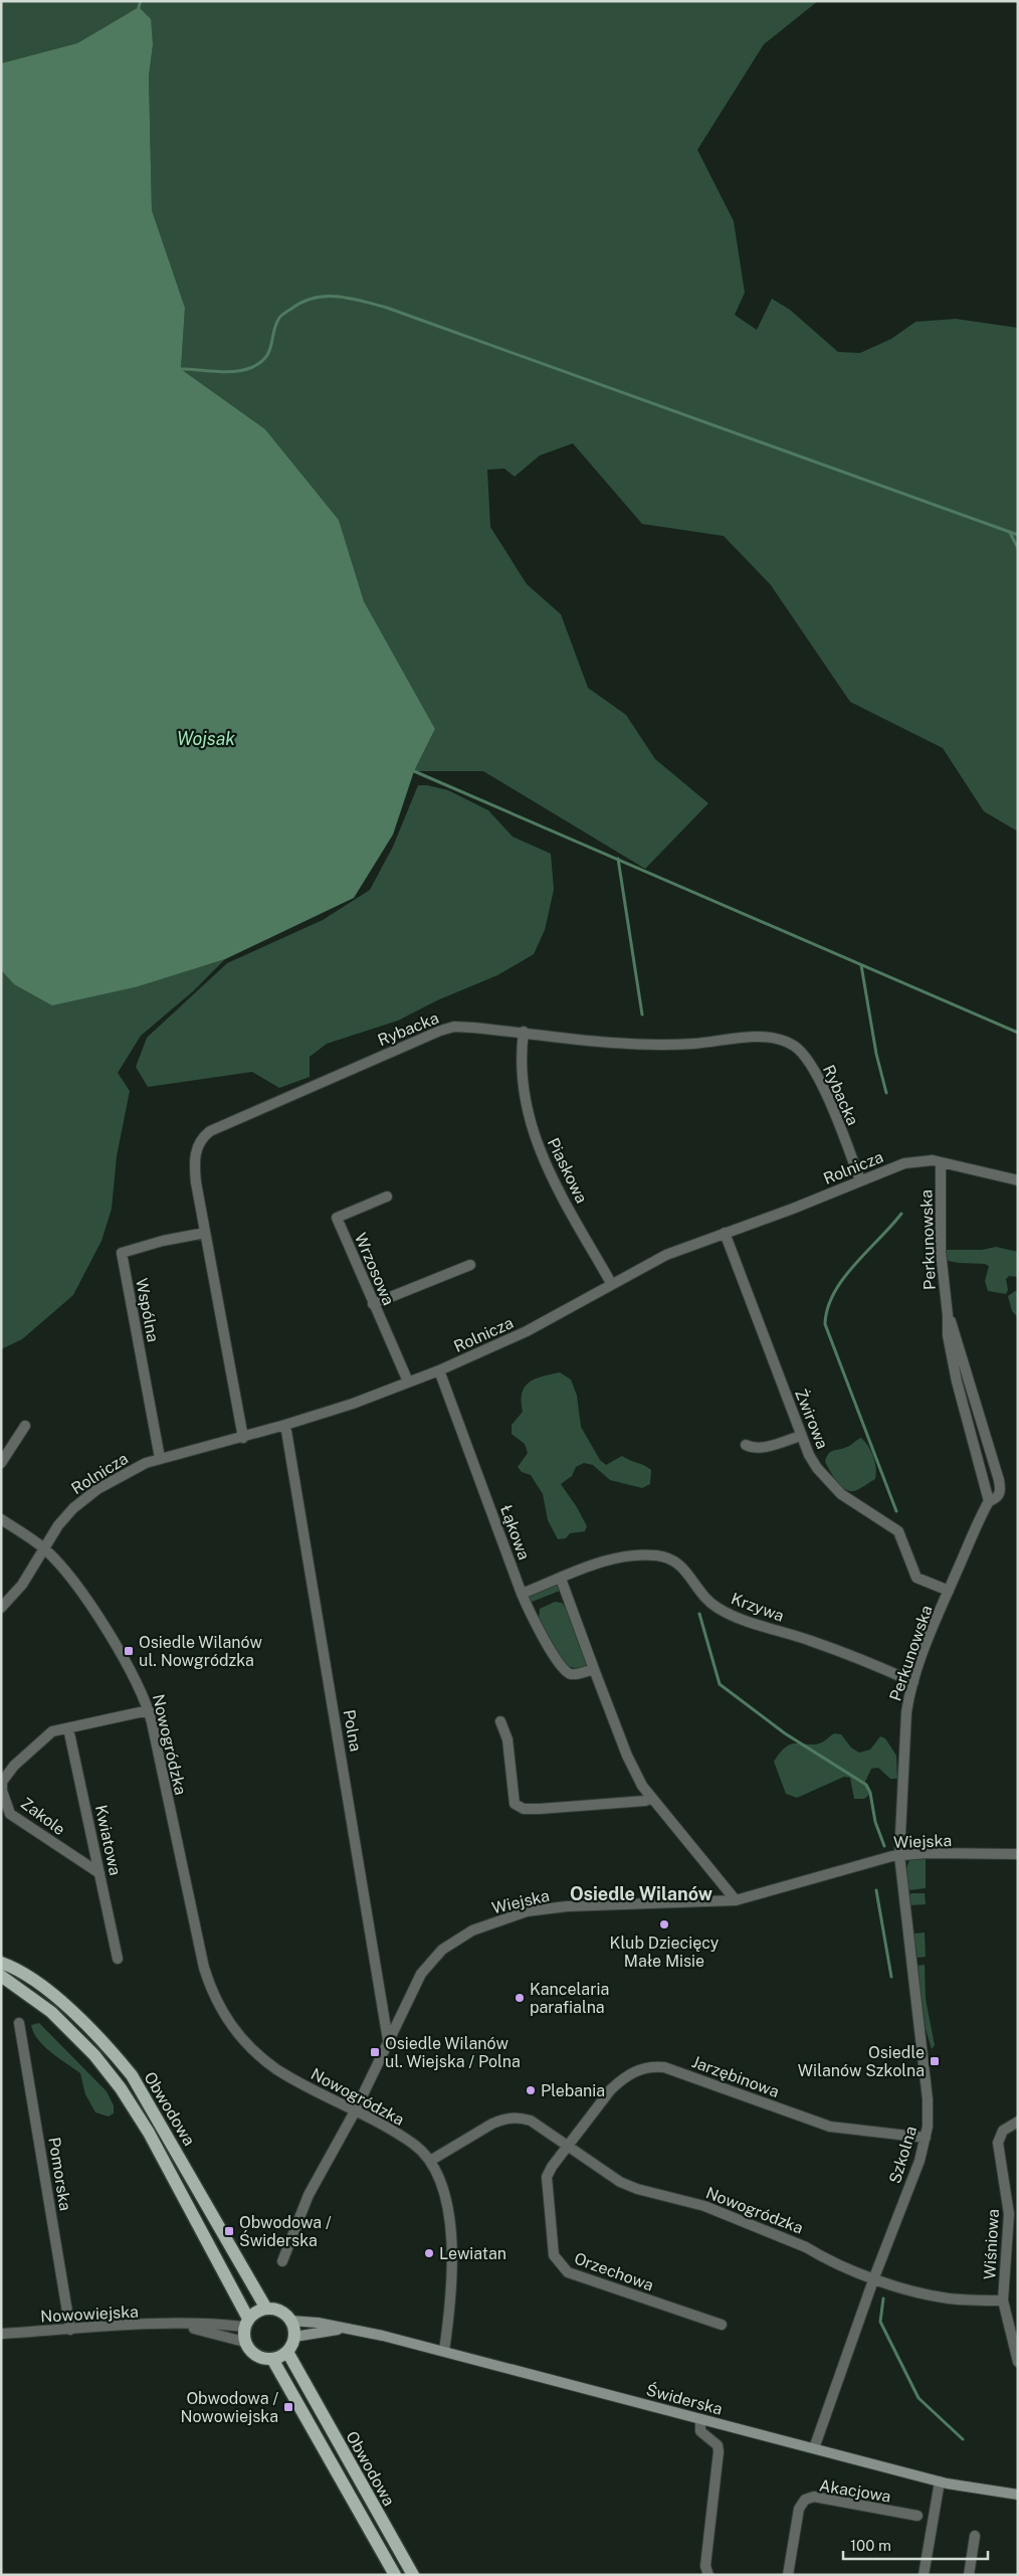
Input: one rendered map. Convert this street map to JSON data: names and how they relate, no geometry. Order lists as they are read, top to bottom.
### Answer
{
  "streets": {
    "main road": ["Obwodowa"],
    "street": [
      "Rybacka",
      "Rolnicza",
      "Piaskowa",
      "Perkunowska",
      "Wrzosowa",
      "Wspólna",
      "Żwirowa",
      "Łąkowa",
      "Krzywa",
      "Polna",
      "Nowogródzka",
      "Zakole",
      "Kwiatowa",
      "Wiejska",
      "Jarzębinowa",
      "Szkolna",
      "Pomorska",
      "Wiśniowa",
      "Orzechowa",
      "Nowowiejska",
      "Świderska",
      "Akacjowa"
    ]
  },
  "crossings": [
    ["Rybacka", "Rolnicza"],
    ["Rybacka", "Piaskowa"],
    ["Rybacka", "Wspólna"],
    ["Rolnicza", "Piaskowa"],
    ["Rolnicza", "Perkunowska"],
    ["Rolnicza", "Wrzosowa"],
    ["Rolnicza", "Wspólna"],
    ["Rolnicza", "Żwirowa"],
    ["Rolnicza", "Łąkowa"],
    ["Rolnicza", "Polna"],
    ["Rolnicza", "Nowogródzka"],
    ["Perkunowska", "Żwirowa"],
    ["Perkunowska", "Krzywa"],
    ["Perkunowska", "Wiejska"],
    ["Perkunowska", "Szkolna"],
    ["Łąkowa", "Krzywa"],
    ["Polna", "Wiejska"],
    ["Nowogródzka", "Zakole"],
    ["Nowogródzka", "Wiejska"],
    ["Nowogródzka", "Jarzębinowa"],
    ["Nowogródzka", "Szkolna"],
    ["Nowogródzka", "Wiśniowa"],
    ["Nowogródzka", "Orzechowa"],
    ["Zakole", "Kwiatowa"],
    ["Wiejska", "Szkolna"],
    ["Jarzębinowa", "Szkolna"],
    ["Jarzębinowa", "Orzechowa"],
    ["Obwodowa", "Nowowiejska"],
    ["Obwodowa", "Świderska"],
    ["Szkolna", "Świderska"],
    ["Pomorska", "Nowowiejska"],
    ["Nowowiejska", "Świderska"]
  ],
  "districts": ["Osiedle Wilanów"],
  "water": ["Wojsak"],
  "places": {
    "transit": [
      "Osiedle Wilanów ul. Nowgródzka",
      "Osiedle Wilanów ul. Wiejska / Polna",
      "Osiedle Wilanów Szkolna",
      "Obwodowa / Świderska",
      "Obwodowa / Nowowiejska"
    ],
    "other": [
      "Klub Dziecięcy Małe Misie",
      "Kancelaria parafialna",
      "Plebania",
      "Lewiatan"
    ]
  },
  "scale_bar": "100 m"
}
